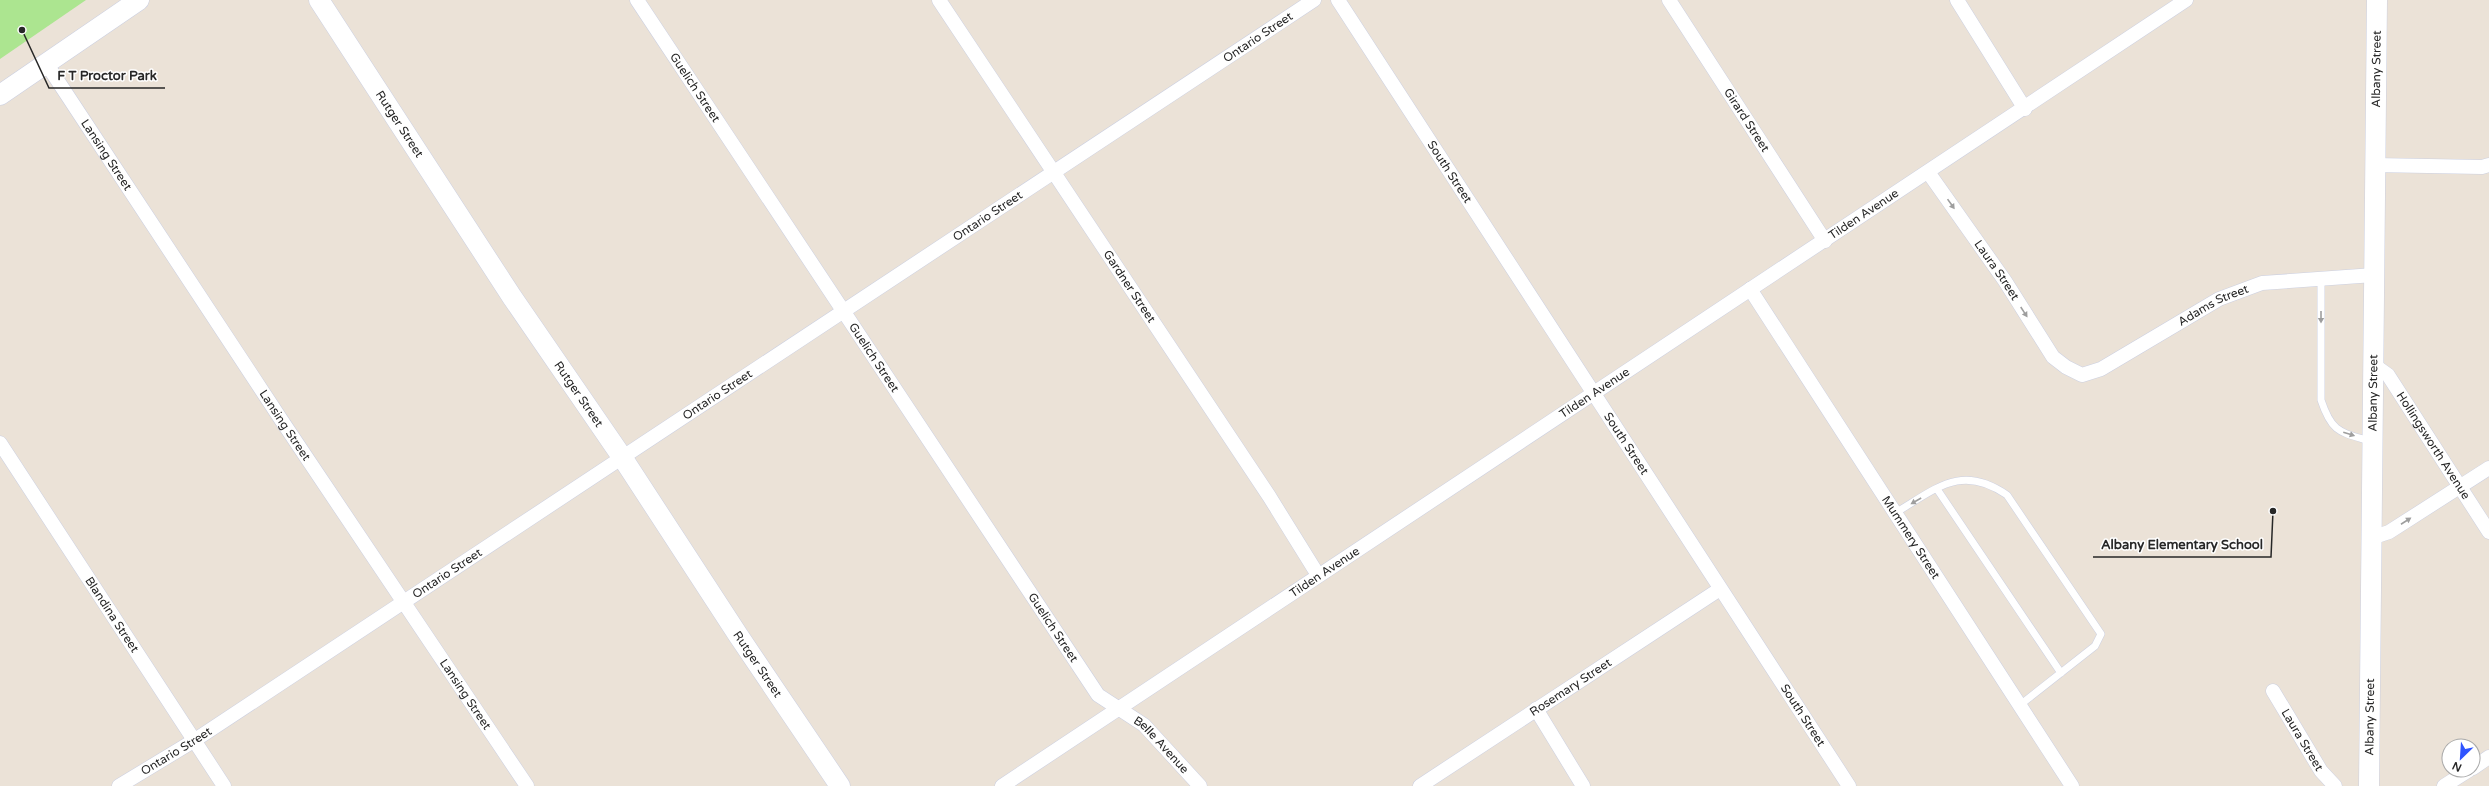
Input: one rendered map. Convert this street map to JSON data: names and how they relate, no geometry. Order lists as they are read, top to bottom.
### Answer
{
  "streets": {
    "street": [
      "Ontario Street",
      "Albany Street",
      "Guelich Street",
      "Girard Street",
      "Rutger Street",
      "Lansing Street",
      "South Street",
      "Tilden Avenue",
      "Laura Street",
      "Gardner Street",
      "Adams Street",
      "Hollingsworth Avenue",
      "Mummery Street",
      "Blandina Street",
      "Rosemary Street",
      "Belle Avenue"
    ]
  },
  "crossings": [
    ["Ontario Street", "Guelich Street"],
    ["Ontario Street", "Rutger Street"],
    ["Ontario Street", "Lansing Street"],
    ["Ontario Street", "Gardner Street"],
    ["Ontario Street", "Blandina Street"],
    ["Albany Street", "Adams Street"],
    ["Albany Street", "Hollingsworth Avenue"],
    ["Guelich Street", "Tilden Avenue"],
    ["Guelich Street", "Belle Avenue"],
    ["Girard Street", "Tilden Avenue"],
    ["South Street", "Tilden Avenue"],
    ["South Street", "Rosemary Street"],
    ["Tilden Avenue", "Laura Street"],
    ["Tilden Avenue", "Gardner Street"],
    ["Tilden Avenue", "Mummery Street"],
    ["Tilden Avenue", "Belle Avenue"],
    ["Laura Street", "Adams Street"]
  ],
  "one_way": ["Laura Street"],
  "places": ["F T Proctor Park", "Albany Elementary School"],
  "north": "bottom left"
}
